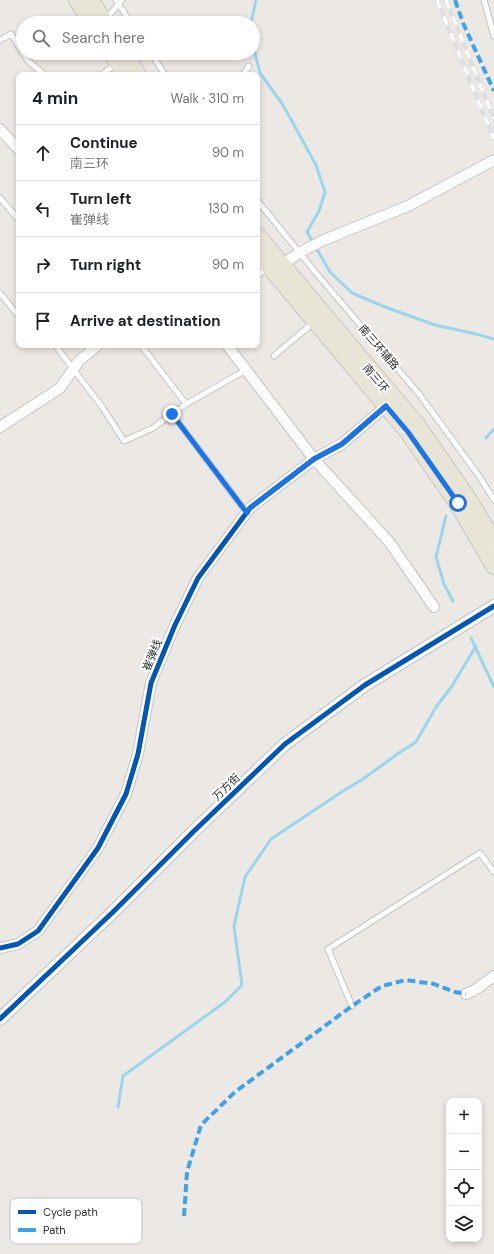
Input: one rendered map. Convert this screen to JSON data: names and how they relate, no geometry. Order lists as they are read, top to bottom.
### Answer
{
  "streets": {
    "main road": ["南三环"],
    "street": ["崔弹线", "万方街"],
    "lane": ["南三环辅路"]
  },
  "crossings": [
    ["南三环", "崔弹线"]
  ],
  "legend": ["Cycle path", "Path"],
  "page": {
    "search": "Search here",
    "heading": ["4 min", "Walk · 310 m"],
    "list": [
      ["Continue", "南三环", "90 m"],
      ["Turn left", "崔弹线", "130 m"],
      ["Turn right", "90 m"],
      "Arrive at destination"
    ],
    "map_buttons": ["+", "−"]
  }
}
